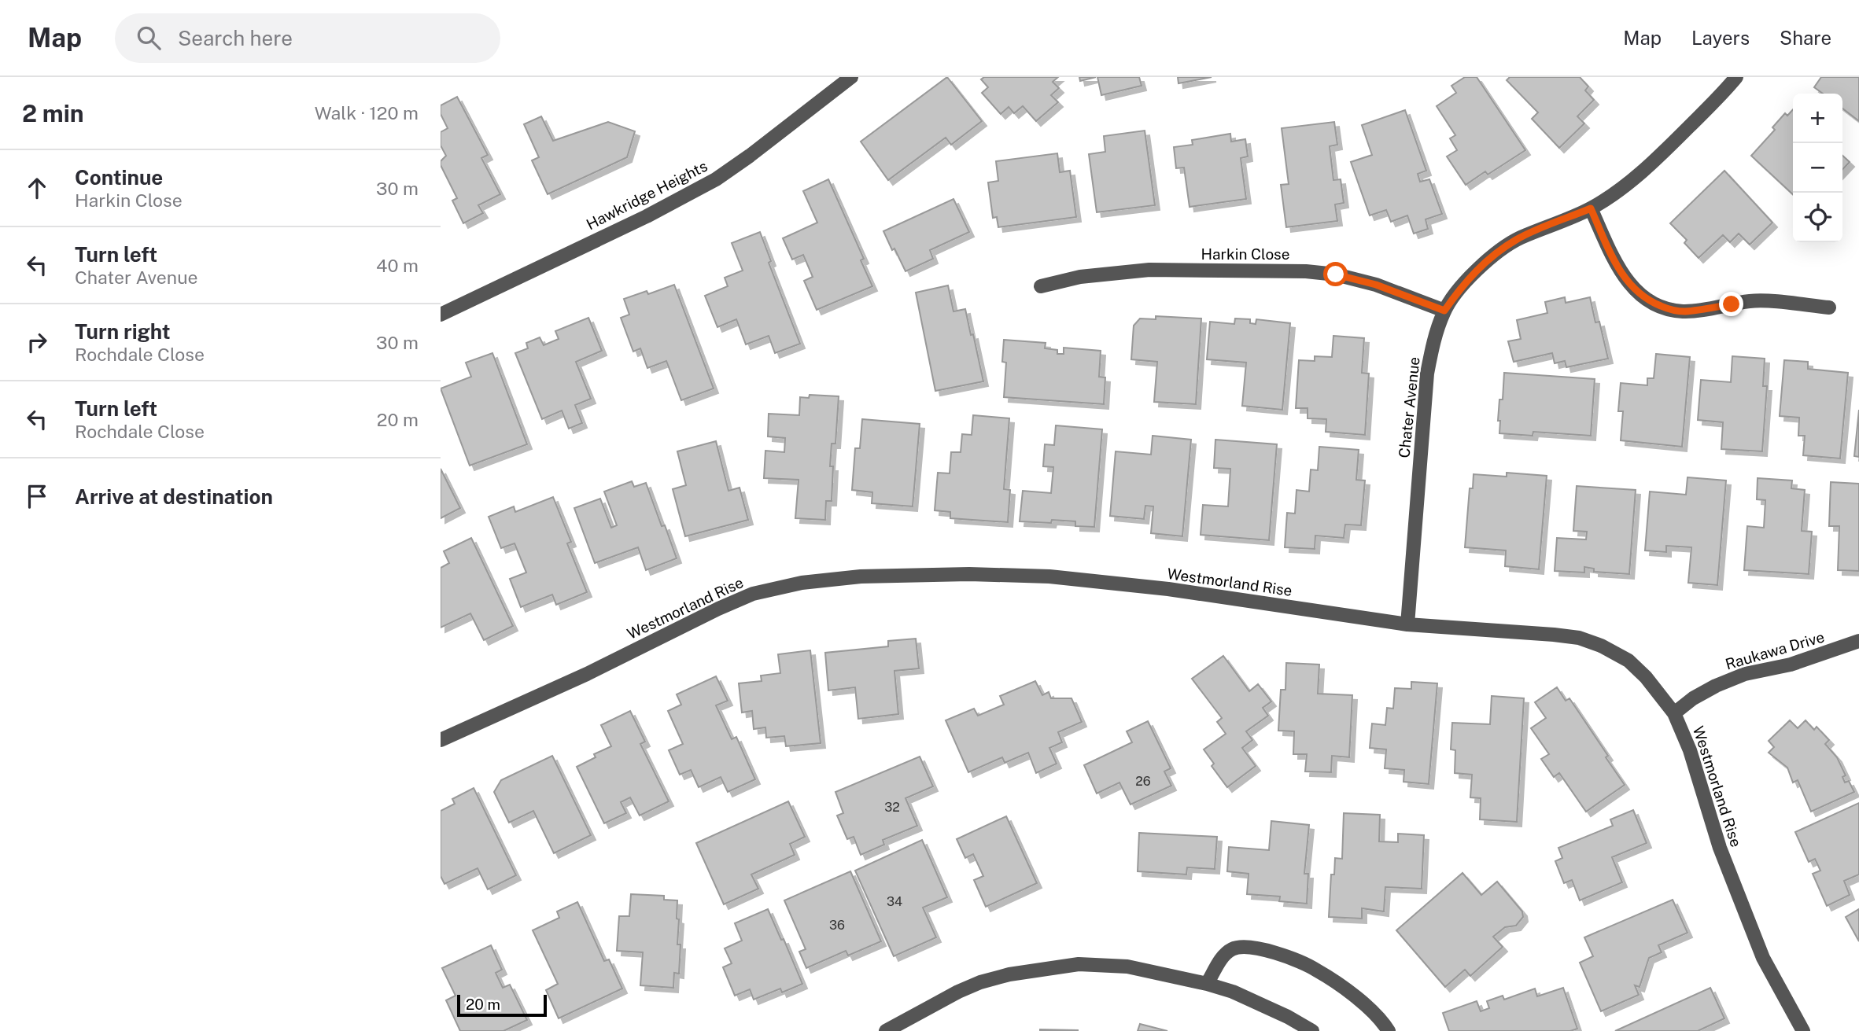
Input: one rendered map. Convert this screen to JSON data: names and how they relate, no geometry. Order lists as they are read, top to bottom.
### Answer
{
  "streets": {
    "street": [
      "Hawkridge Heights",
      "Harkin Close",
      "Chater Avenue",
      "Westmorland Rise",
      "Raukawa Drive"
    ]
  },
  "crossings": [
    ["Harkin Close", "Chater Avenue"],
    ["Chater Avenue", "Westmorland Rise"],
    ["Westmorland Rise", "Raukawa Drive"]
  ],
  "house_numbers": [
    "26",
    "32",
    "34",
    "36"
  ],
  "scale_bar": "20 m",
  "page": {
    "header": "Map",
    "search": "Search here",
    "nav": ["Map", "Layers", "Share"],
    "heading": ["2 min", "Walk · 120 m"],
    "map_buttons": ["+", "−"],
    "list": [
      ["Continue", "Harkin Close", "30 m"],
      ["Turn left", "Chater Avenue", "40 m"],
      ["Turn right", "Rochdale Close", "30 m"],
      ["Turn left", "Rochdale Close", "20 m"],
      "Arrive at destination"
    ],
    "scale": "20 m"
  }
}
